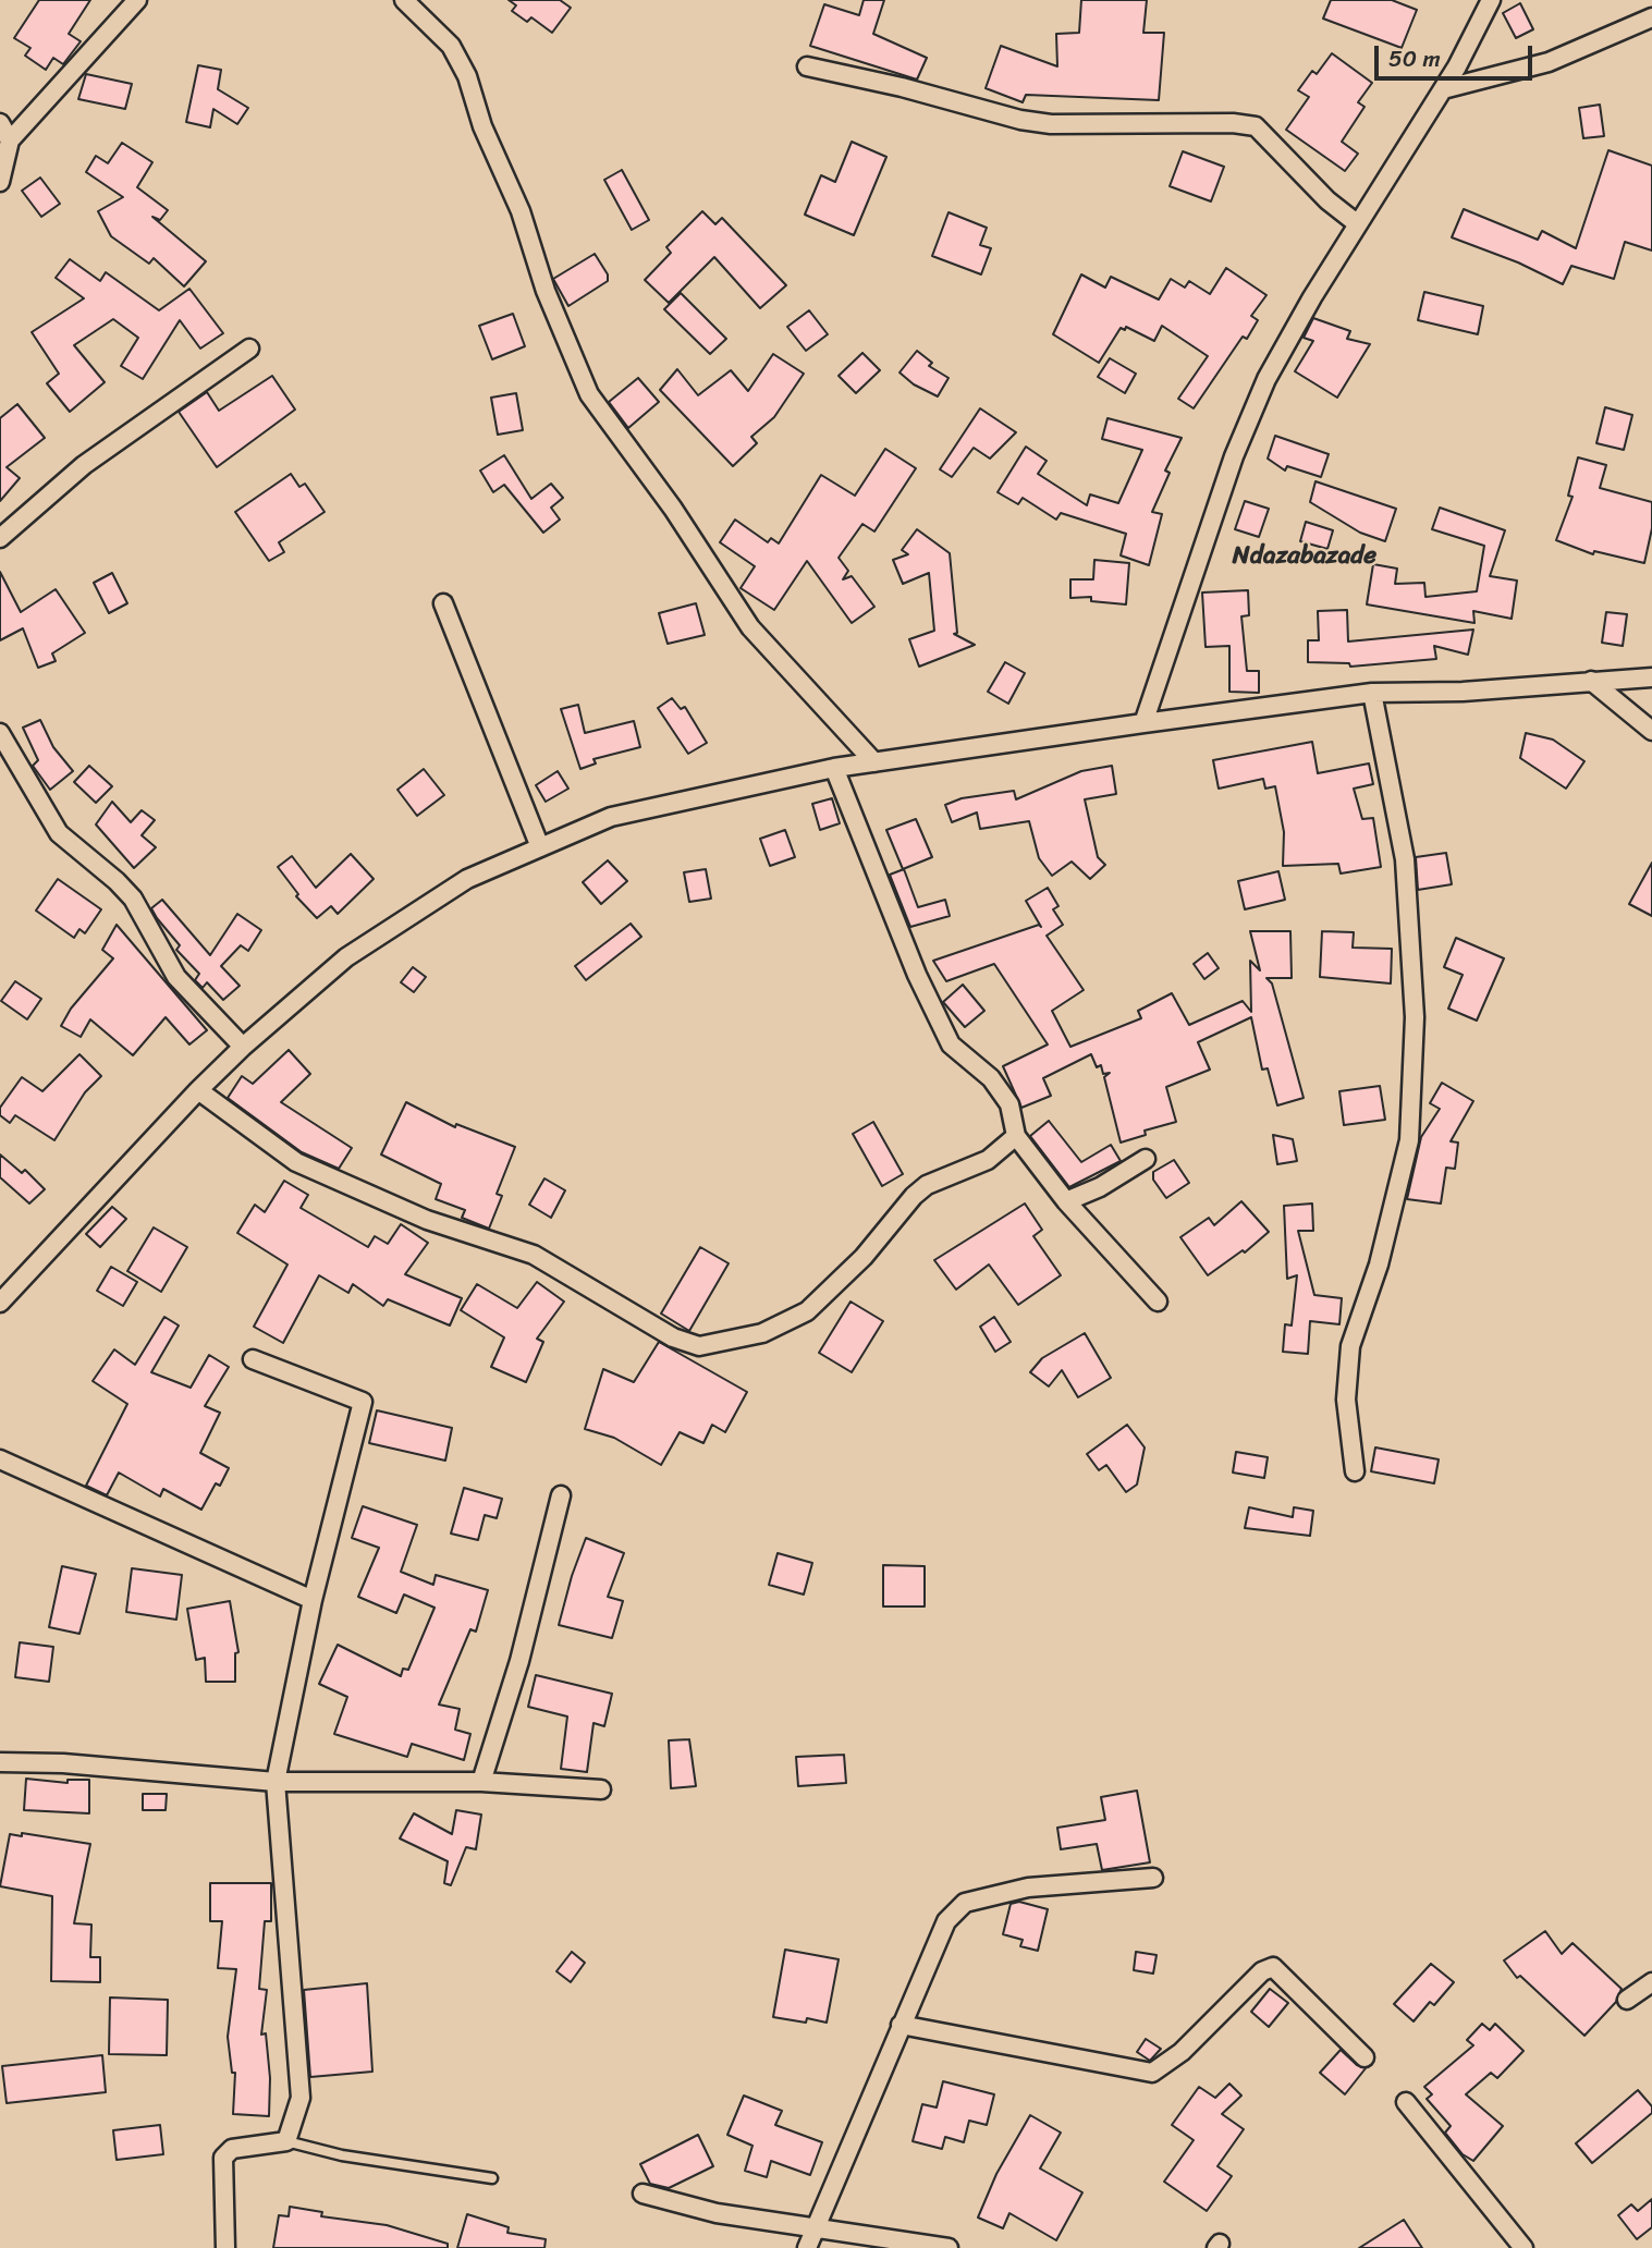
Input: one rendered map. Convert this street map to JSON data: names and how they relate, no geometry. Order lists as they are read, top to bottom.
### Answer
{
  "districts": ["Ndazabazade"],
  "scale_bar": "50 m"
}
